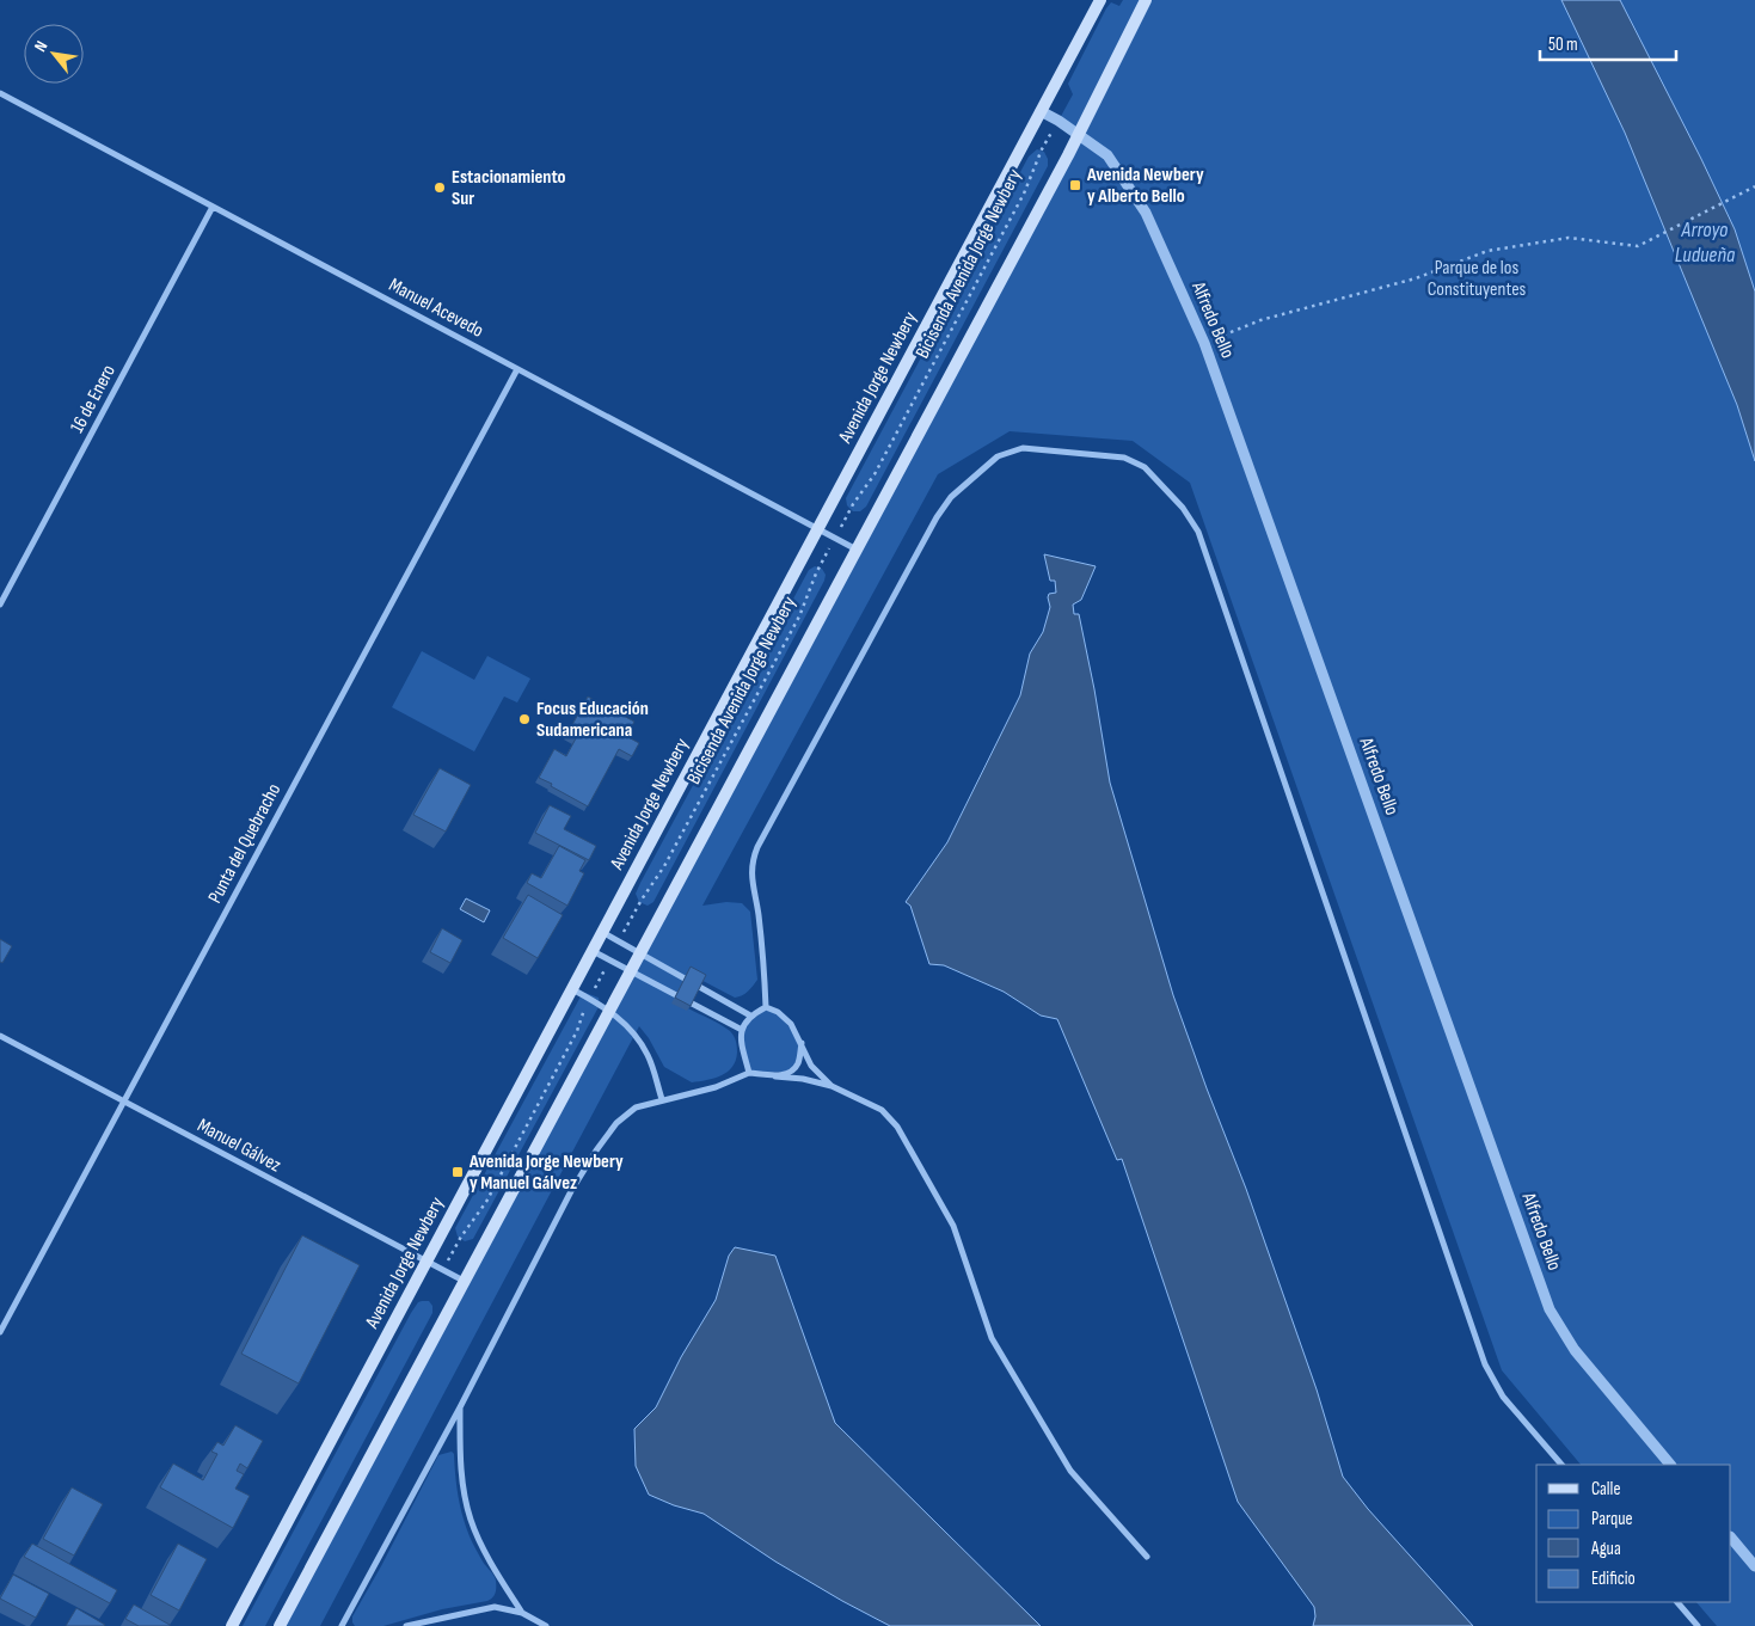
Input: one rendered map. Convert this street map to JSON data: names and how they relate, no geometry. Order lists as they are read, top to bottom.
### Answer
{
  "streets": {
    "main road": ["Avenida Jorge Newbery"],
    "street": [
      "Manuel Acevedo",
      "Alfredo Bello",
      "16 de Enero",
      "Punta del Quebracho",
      "Manuel Gálvez"
    ],
    "path": ["Bicisenda Avenida Jorge Newbery"]
  },
  "crossings": [
    ["Bicisenda Avenida Jorge Newbery", "Manuel Acevedo"],
    ["Bicisenda Avenida Jorge Newbery", "Alfredo Bello"],
    ["Manuel Acevedo", "Avenida Jorge Newbery"],
    ["Manuel Acevedo", "16 de Enero"],
    ["Manuel Acevedo", "Punta del Quebracho"],
    ["Alfredo Bello", "Avenida Jorge Newbery"],
    ["Avenida Jorge Newbery", "Manuel Gálvez"],
    ["Punta del Quebracho", "Manuel Gálvez"]
  ],
  "water": ["Arroyo Ludueña"],
  "parks": ["Parque de los Constituyentes"],
  "places": {
    "transit": ["Avenida Newbery y Alberto Bello", "Avenida Jorge Newbery y Manuel Gálvez"],
    "other": ["Estacionamiento Sur", "Focus Educación Sudamericana"]
  },
  "legend": [
    "Calle",
    "Parque",
    "Agua",
    "Edificio"
  ],
  "scale_bar": "50 m",
  "north": "top left"
}
